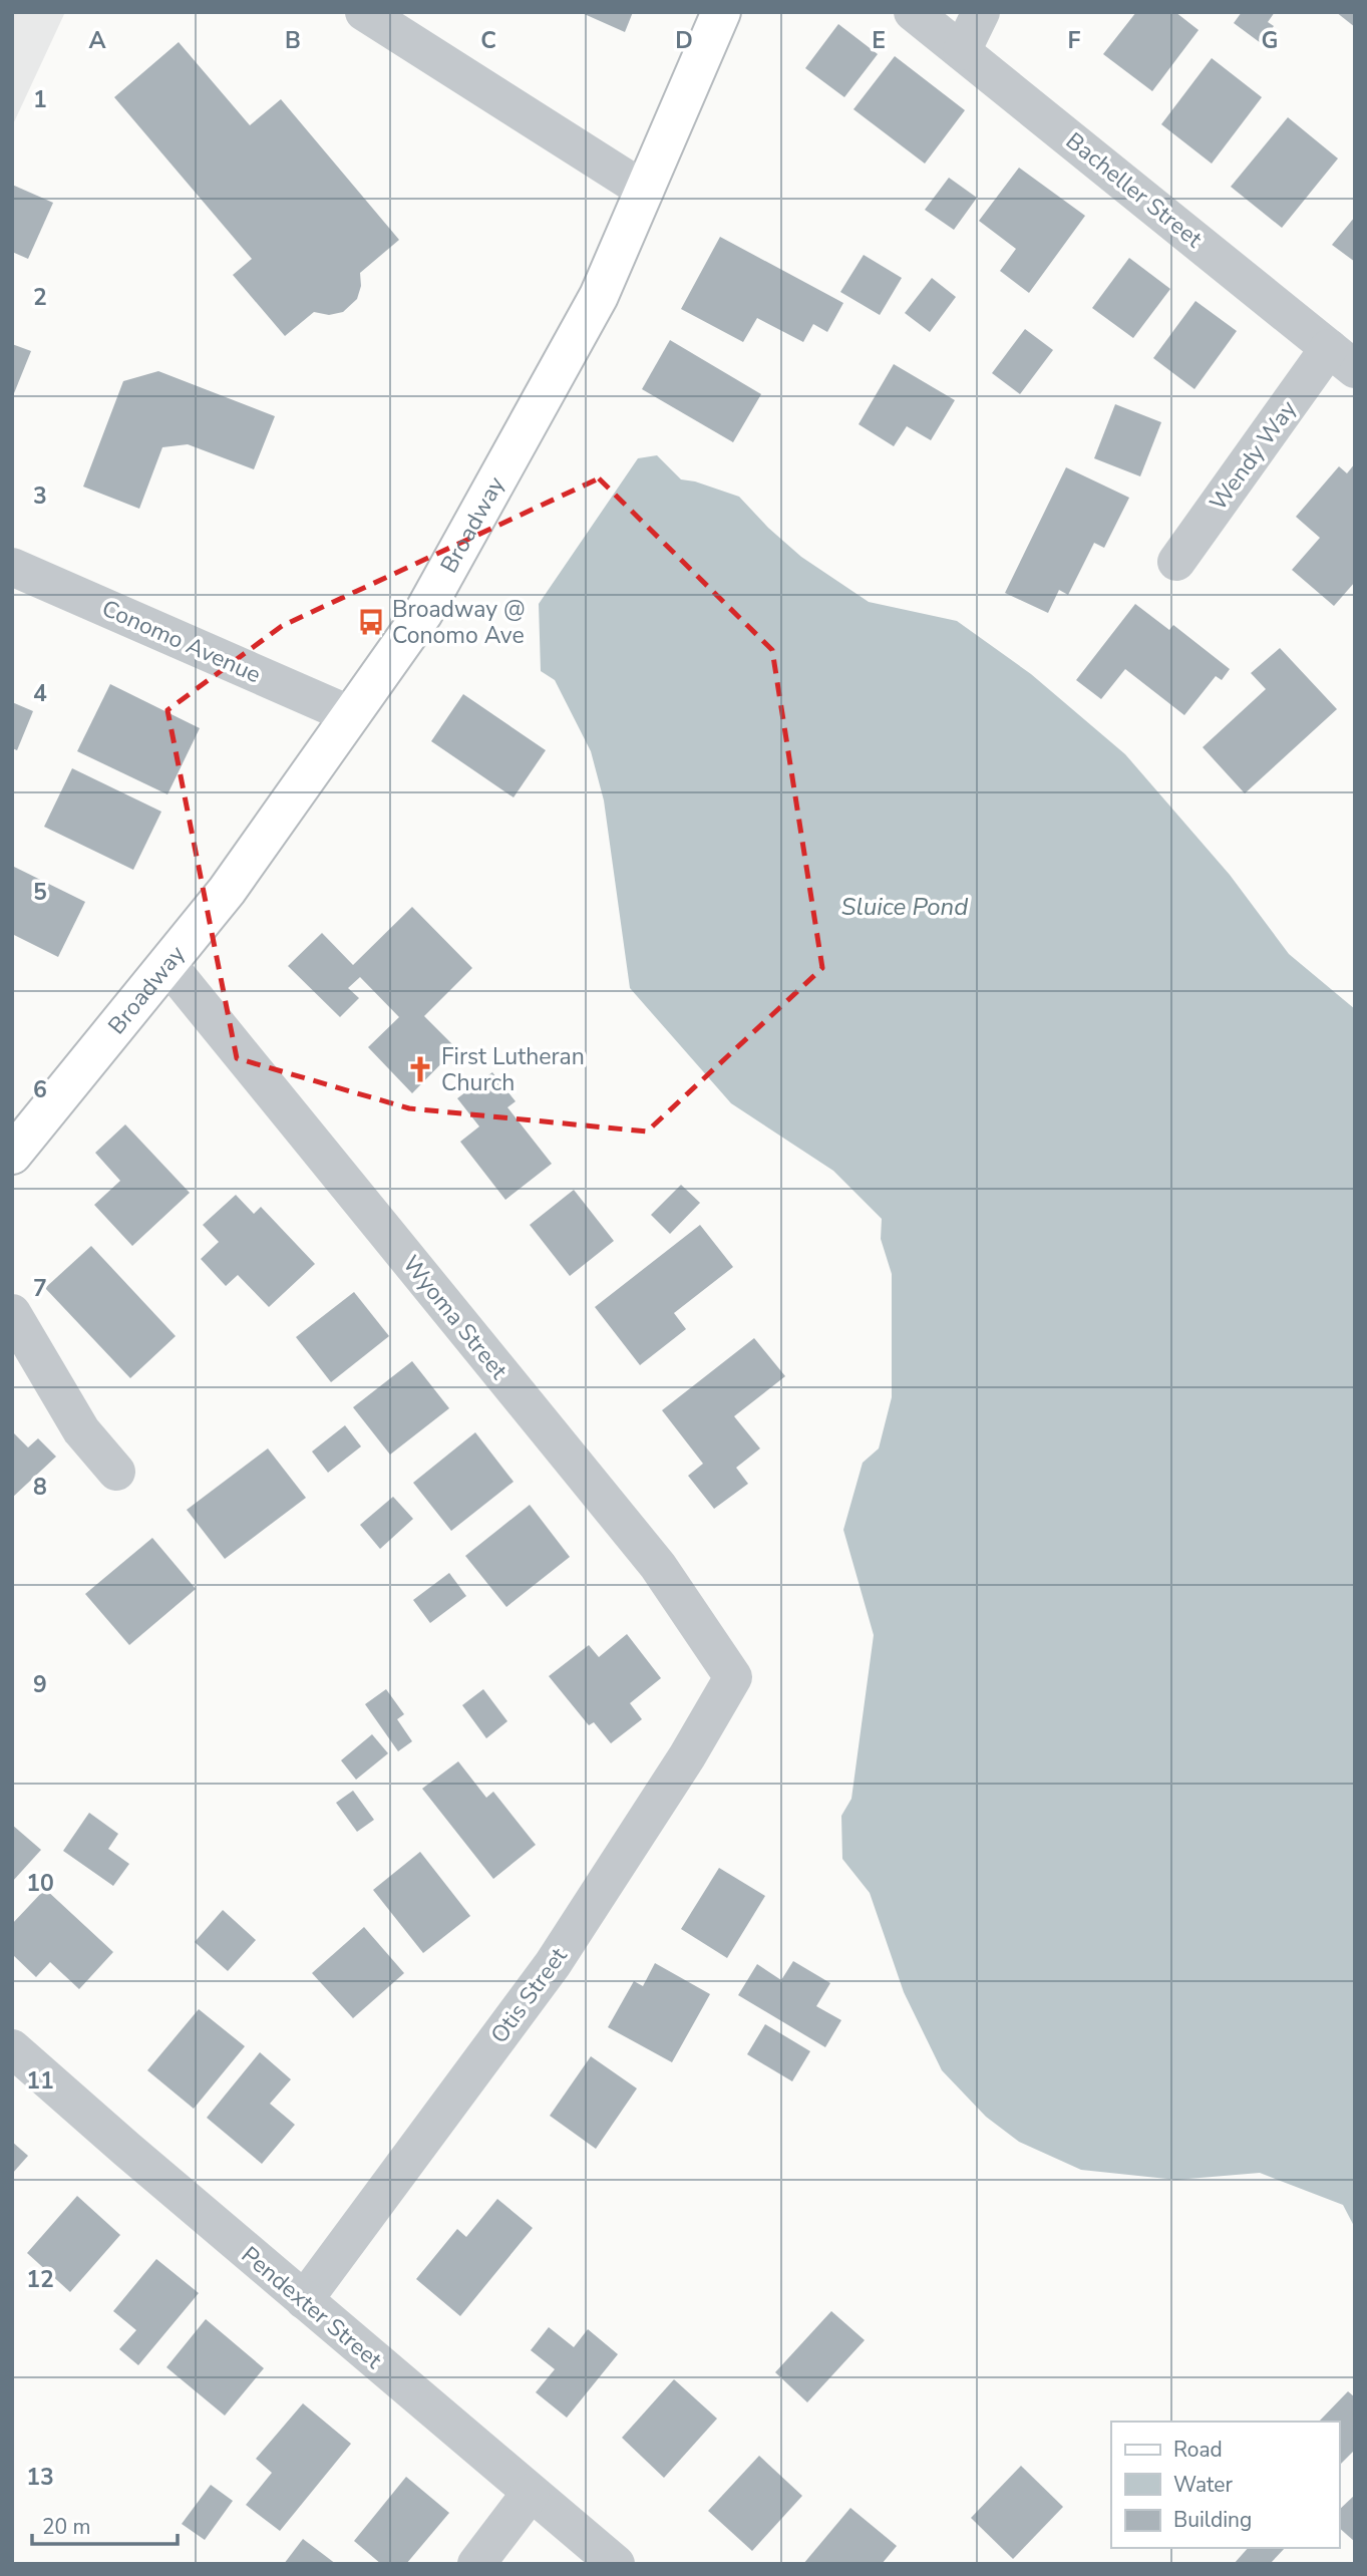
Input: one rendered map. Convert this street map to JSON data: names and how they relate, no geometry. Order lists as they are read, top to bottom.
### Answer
{
  "streets": {
    "main road": ["Broadway"],
    "street": [
      "Bacheller Street",
      "Wendy Way",
      "Conomo Avenue",
      "Wyoma Street",
      "Otis Street",
      "Pendexter Street"
    ]
  },
  "crossings": [
    ["Bacheller Street", "Wendy Way"],
    ["Broadway", "Conomo Avenue"],
    ["Broadway", "Wyoma Street"],
    ["Wyoma Street", "Otis Street"],
    ["Otis Street", "Pendexter Street"]
  ],
  "water": ["Sluice Pond"],
  "places": {
    "bus stop": ["Broadway @ Conomo Ave"],
    "church": ["First Lutheran Church"]
  },
  "legend": ["Road", "Water", "Building"],
  "scale_bar": "20 m",
  "grid": {
    "columns": [
      "A",
      "B",
      "C",
      "D",
      "E",
      "F",
      "G"
    ],
    "rows": [
      "1",
      "2",
      "3",
      "4",
      "5",
      "6",
      "7",
      "8",
      "9",
      "10",
      "11",
      "12",
      "13"
    ]
  }
}
